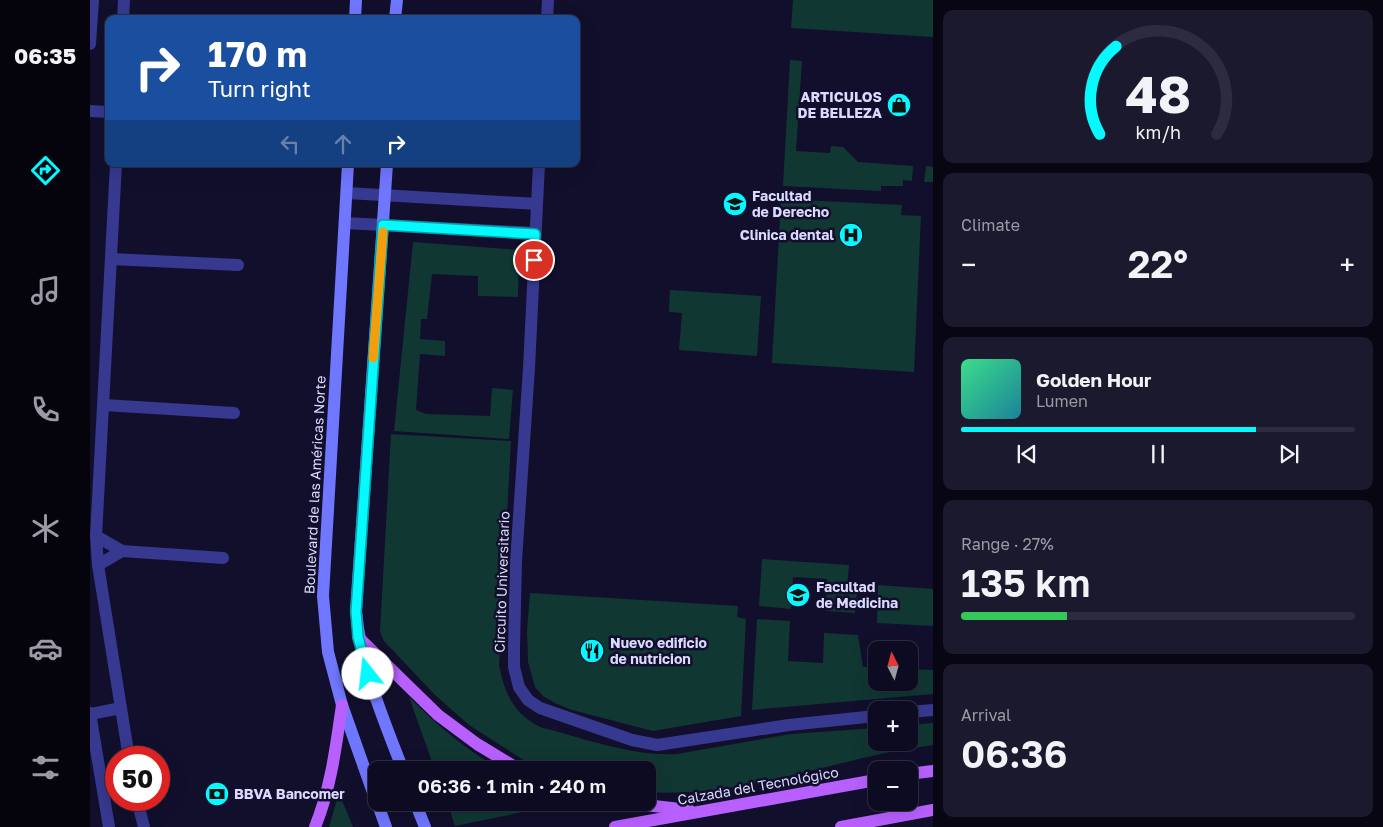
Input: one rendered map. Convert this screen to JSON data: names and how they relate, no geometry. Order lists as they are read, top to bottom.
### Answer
{
  "streets": {
    "main road": ["Boulevard de las Américas Norte", "Calzada del Tecnológico"],
    "street": ["Circuito Universitario"]
  },
  "places": {
    "shop": ["ARTICULOS DE BELLEZA"],
    "school or university": ["Facultad de Derecho", "Facultad de Medicina"],
    "hospital": ["Clinica dental"],
    "restaurant": ["Nuevo edificio de nutricion"],
    "bank": ["BBVA Bancomer"]
  },
  "north": "top",
  "page": {
    "tabs": "06:35",
    "turn": ["170 m", "Turn right"],
    "tile": [
      "Climate",
      ["Range · 27%", "135 km"],
      ["Arrival", "06:36"]
    ],
    "heat": ["−", "22°", "+"],
    "song": ["Golden Hour", "Lumen"],
    "map_buttons": ["+", "−"],
    "limit": "50",
    "trip": "06:36 · 1 min · 240 m",
    "gauge": ["48", "km/h"]
  }
}
